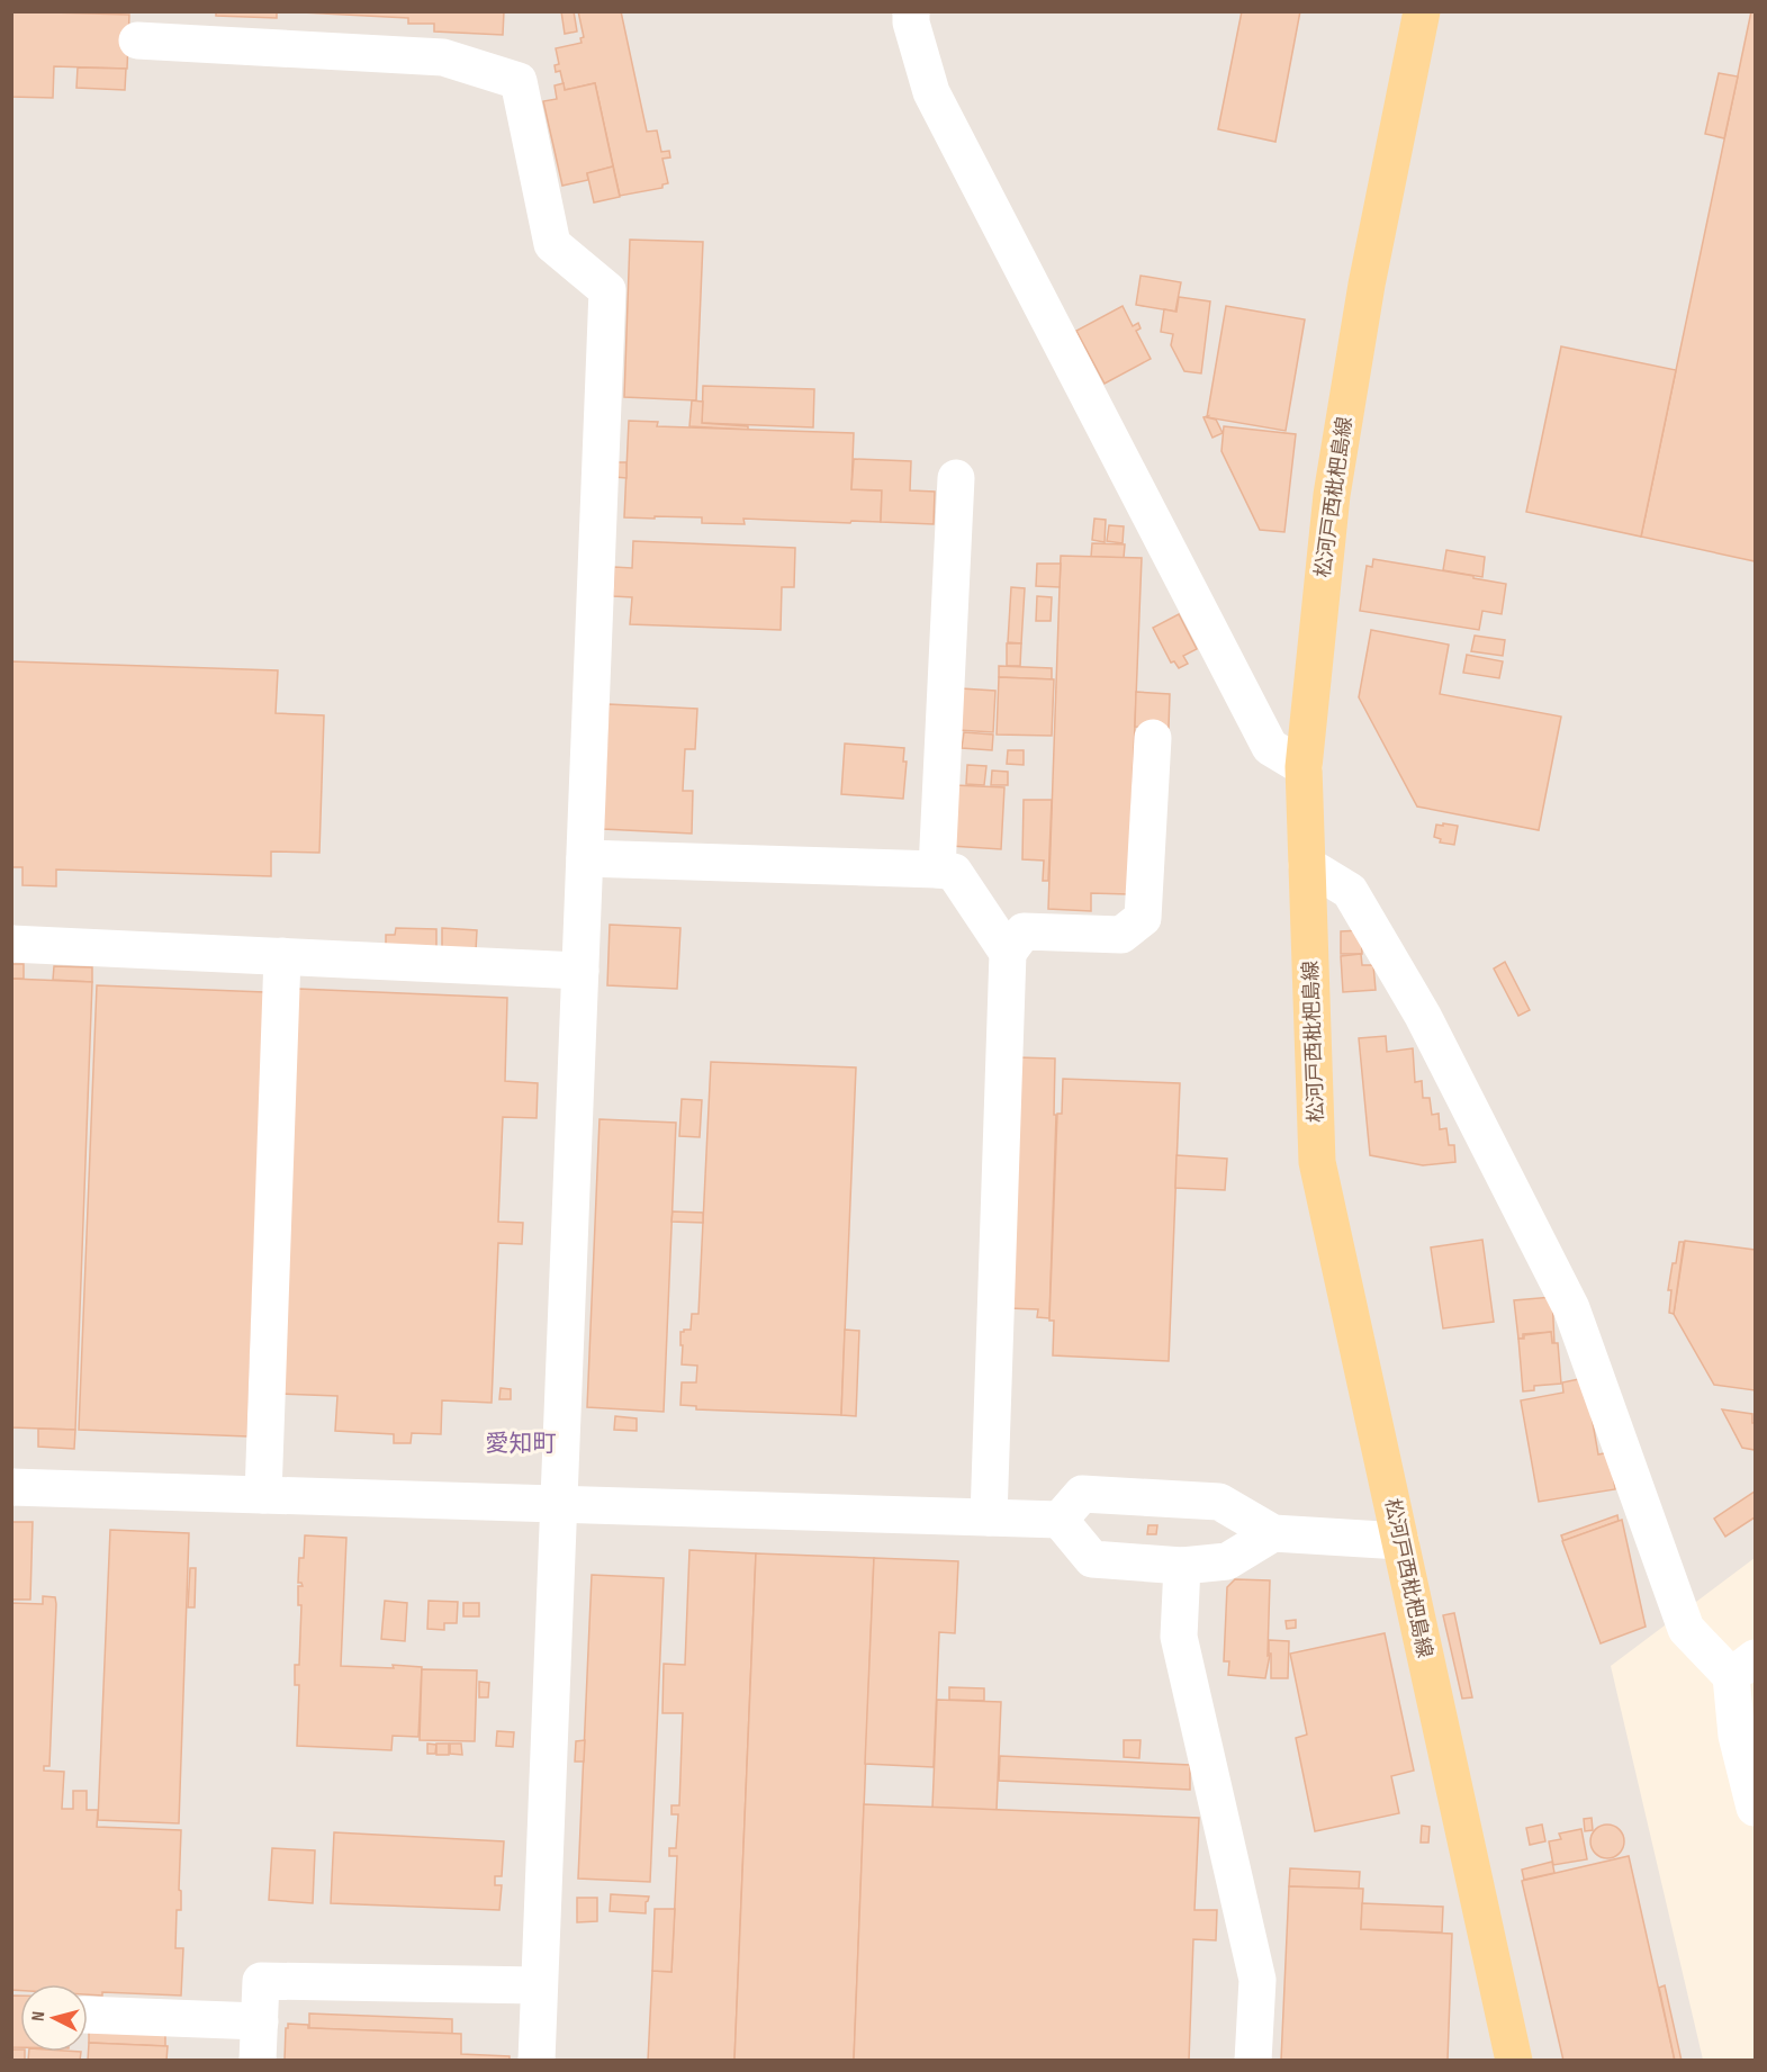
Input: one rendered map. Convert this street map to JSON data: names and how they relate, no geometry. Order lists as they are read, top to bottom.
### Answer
{
  "streets": {
    "main road": ["松河戸西枇杷島線"]
  },
  "districts": ["愛知町"],
  "north": "left"
}
